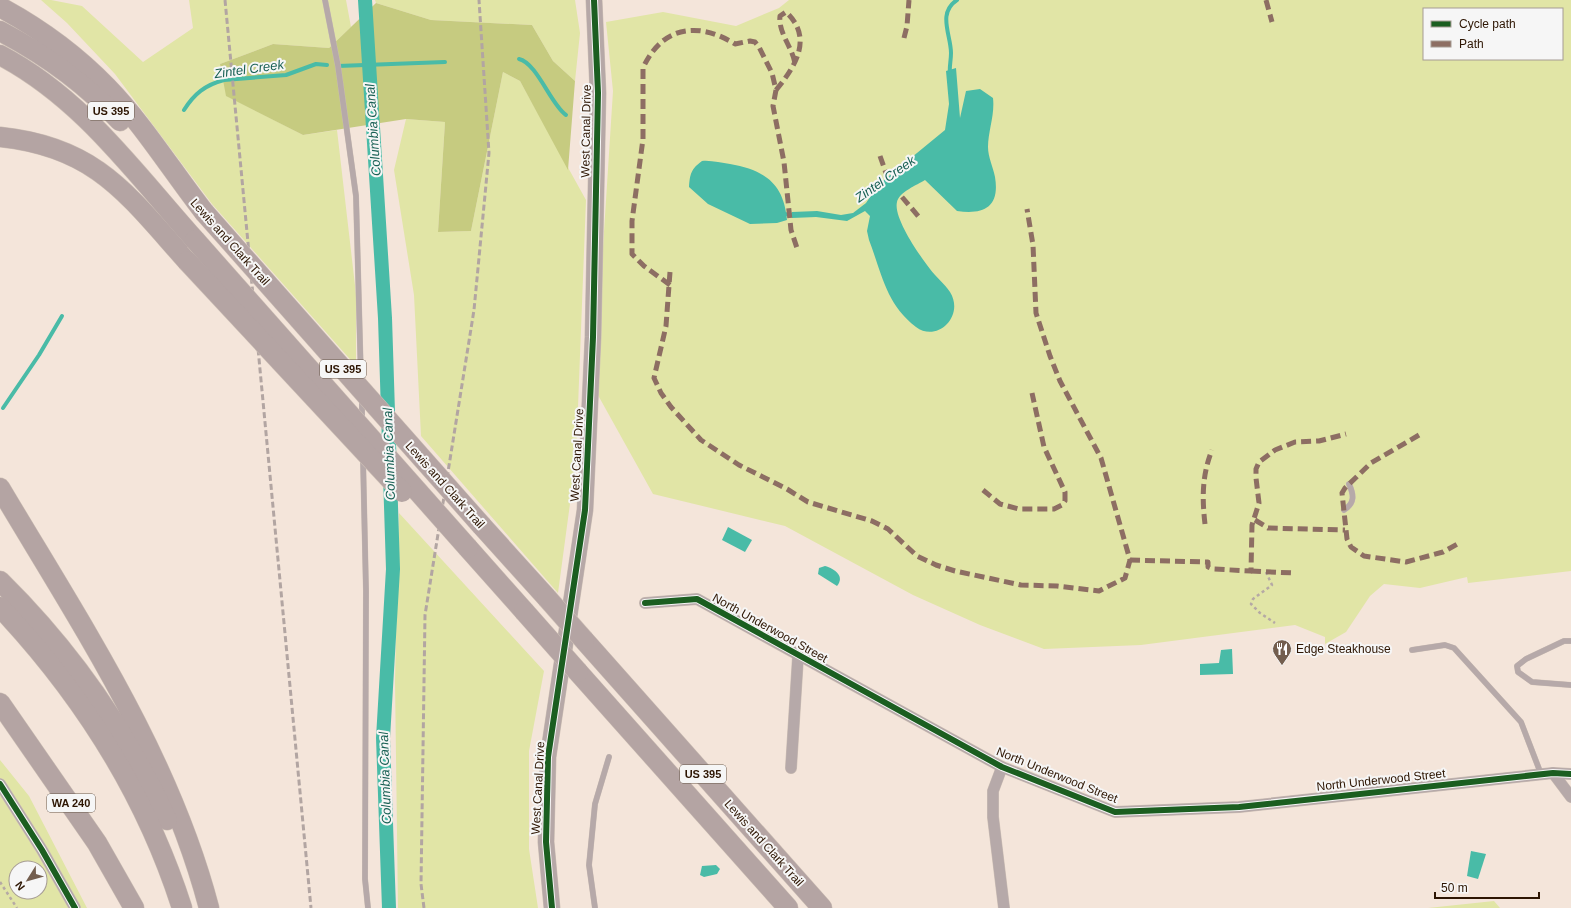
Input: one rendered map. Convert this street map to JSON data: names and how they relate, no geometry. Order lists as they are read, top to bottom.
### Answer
{
  "streets": {
    "highway": ["US 395", "Lewis and Clark Trail", "WA 240"],
    "street": ["West Canal Drive", "North Underwood Street"]
  },
  "water": ["Zintel Creek", "Columbia Canal"],
  "places": {
    "restaurant": ["Edge Steakhouse"]
  },
  "legend": ["Cycle path", "Path"],
  "scale_bar": "50 m",
  "north": "bottom left"
}
